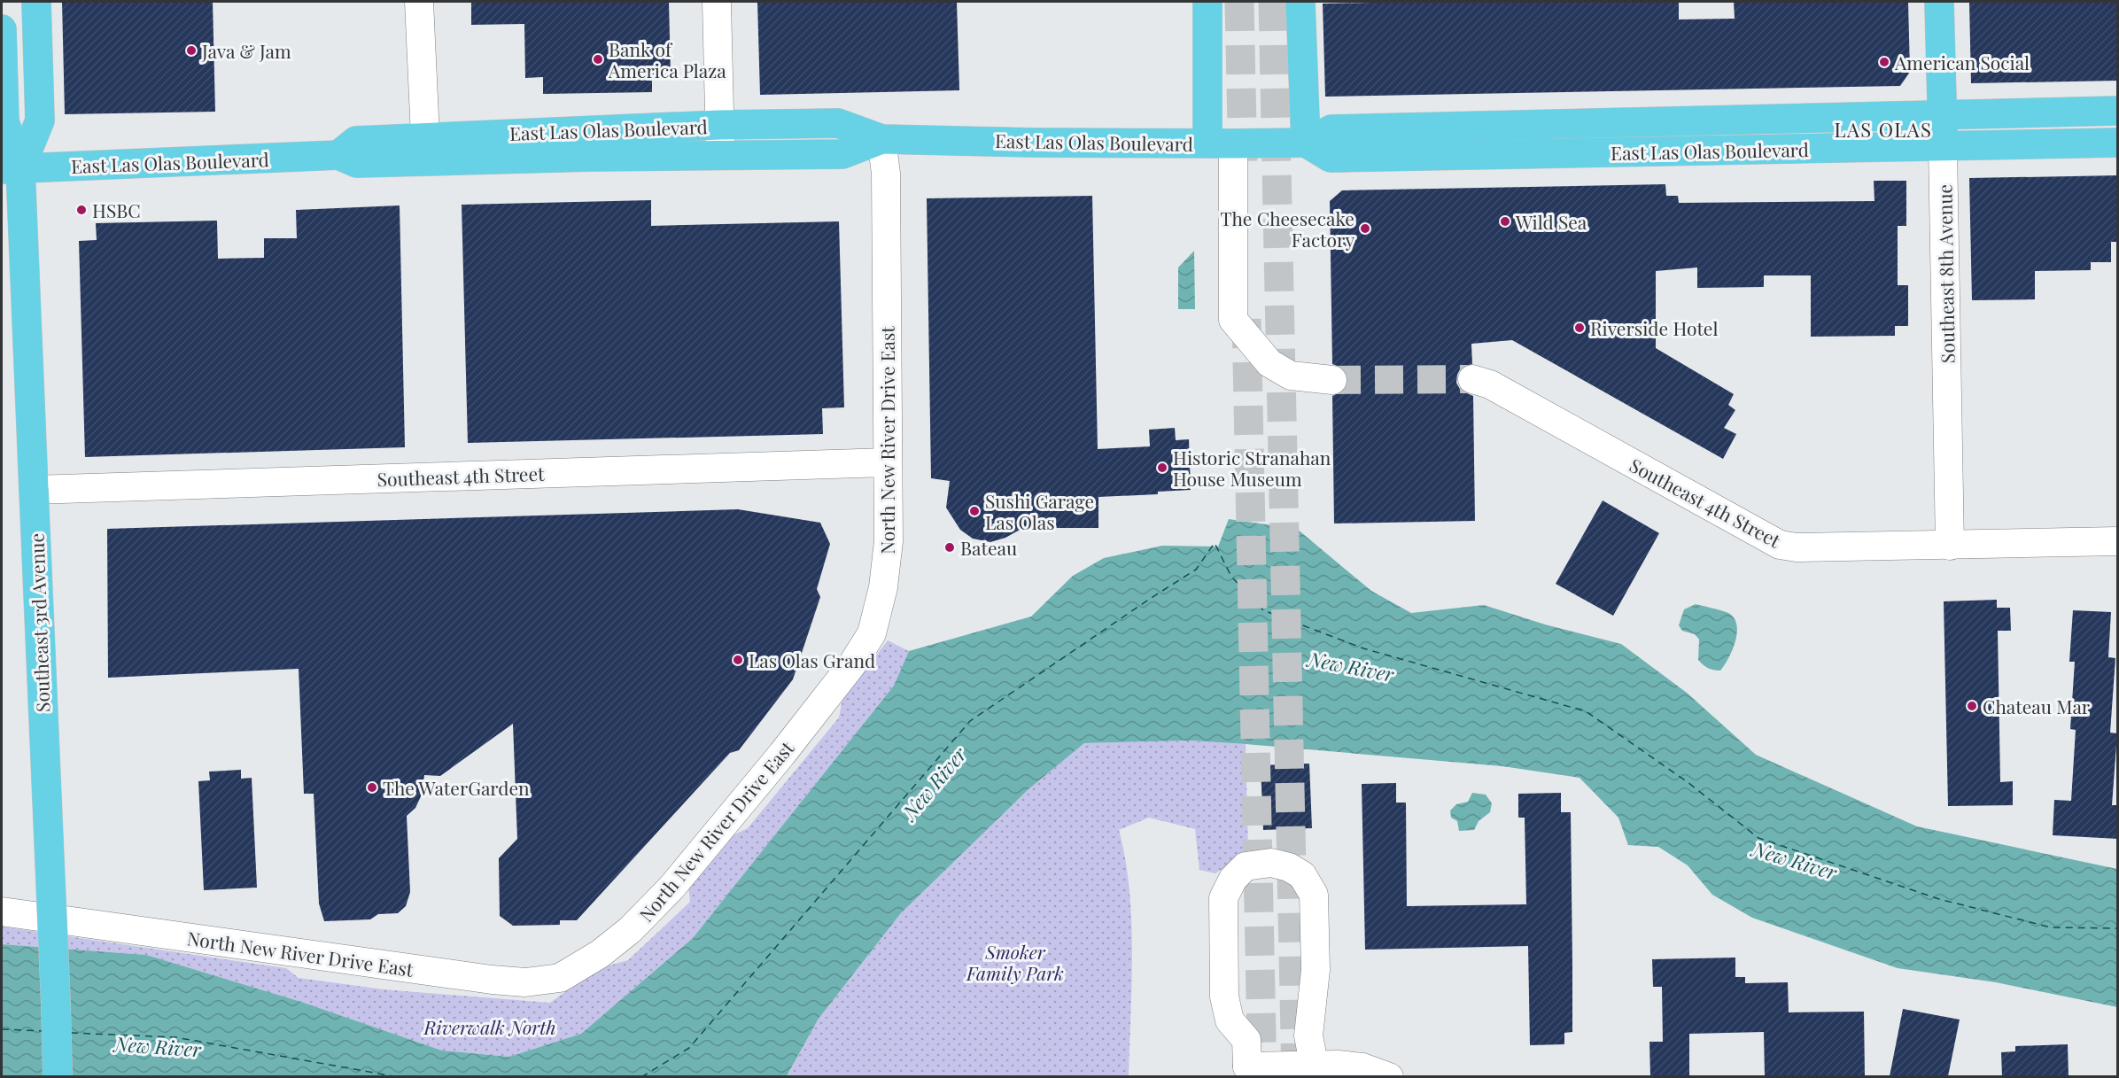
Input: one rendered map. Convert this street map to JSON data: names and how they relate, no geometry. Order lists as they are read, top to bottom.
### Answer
{
  "streets": {
    "main road": ["East Las Olas Boulevard", "Southeast 8th Avenue", "Southeast 3rd Avenue"],
    "street": ["North New River Drive East", "Southeast 4th Street"]
  },
  "crossings": [
    ["East Las Olas Boulevard", "Southeast 8th Avenue"],
    ["East Las Olas Boulevard", "North New River Drive East"],
    ["East Las Olas Boulevard", "Southeast 3rd Avenue"],
    ["Southeast 8th Avenue", "Southeast 4th Street"],
    ["North New River Drive East", "Southeast 4th Street"],
    ["Southeast 4th Street", "Southeast 3rd Avenue"]
  ],
  "districts": ["LAS OLAS"],
  "water": ["New River"],
  "parks": ["Smoker Family Park", "Riverwalk North"],
  "places": [
    "Java & Jam",
    "Bank of America Plaza",
    "American Social",
    "HSBC",
    "Wild Sea",
    "The Cheesecake Factory",
    "Riverside Hotel",
    "Historic Stranahan House Museum",
    "Sushi Garage Las Olas",
    "Bateau",
    "Las Olas Grand",
    "Chateau Mar",
    "The WaterGarden"
  ]
}
